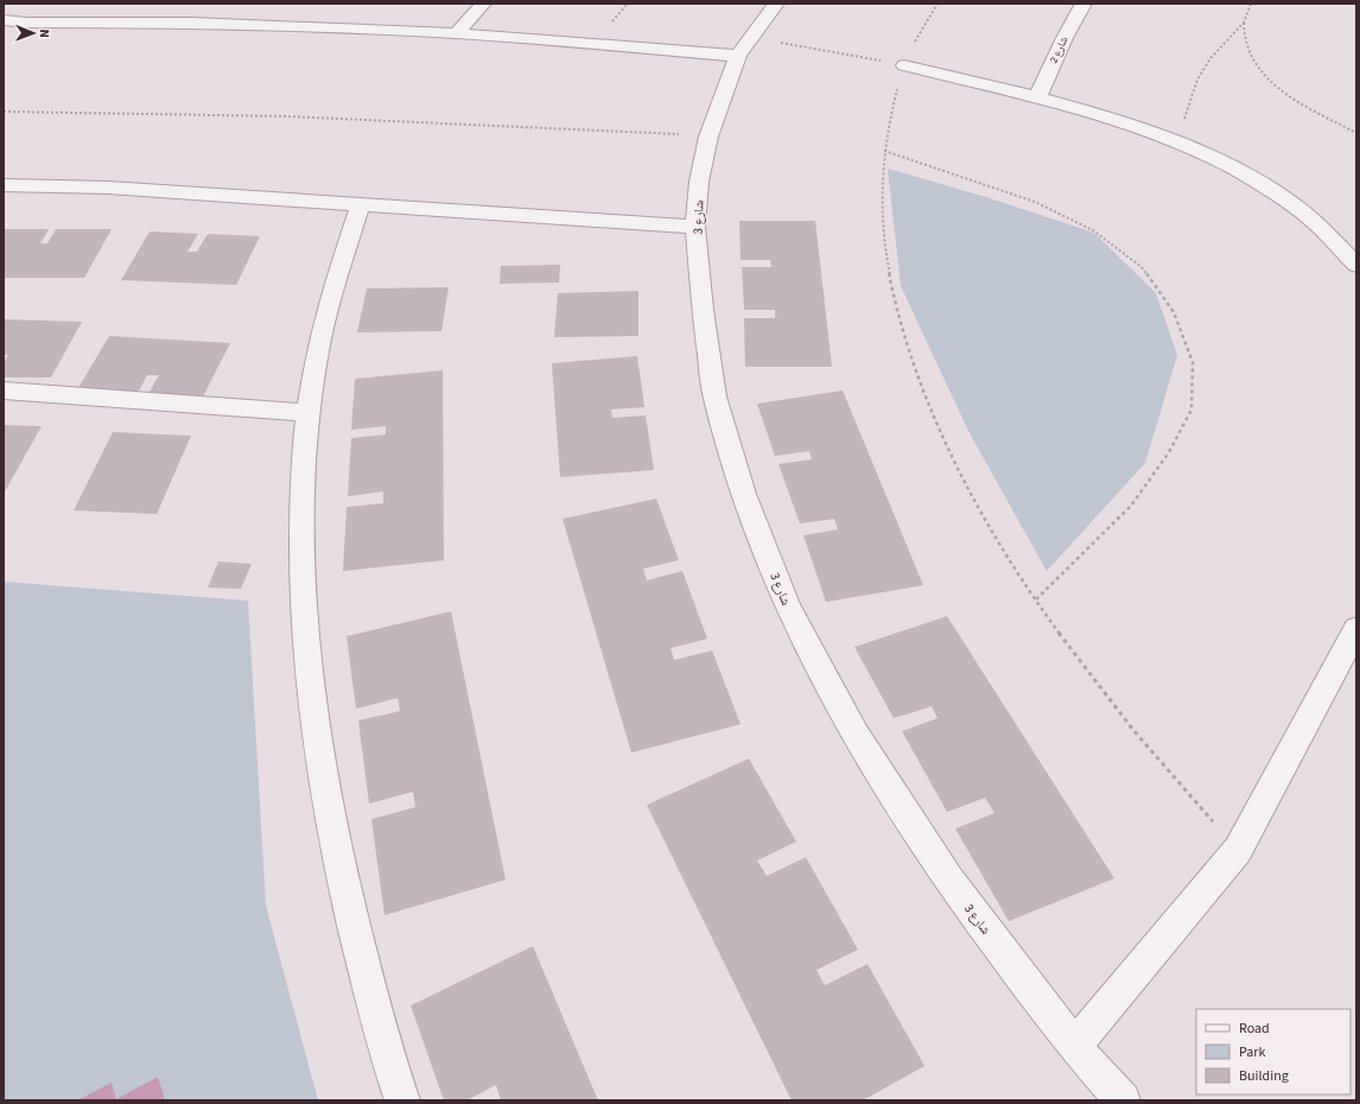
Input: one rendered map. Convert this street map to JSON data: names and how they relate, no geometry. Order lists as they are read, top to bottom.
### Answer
{
  "streets": {
    "street": ["شارع 2", "شارع 3"]
  },
  "legend": ["Road", "Park", "Building"],
  "north": "right"
}
